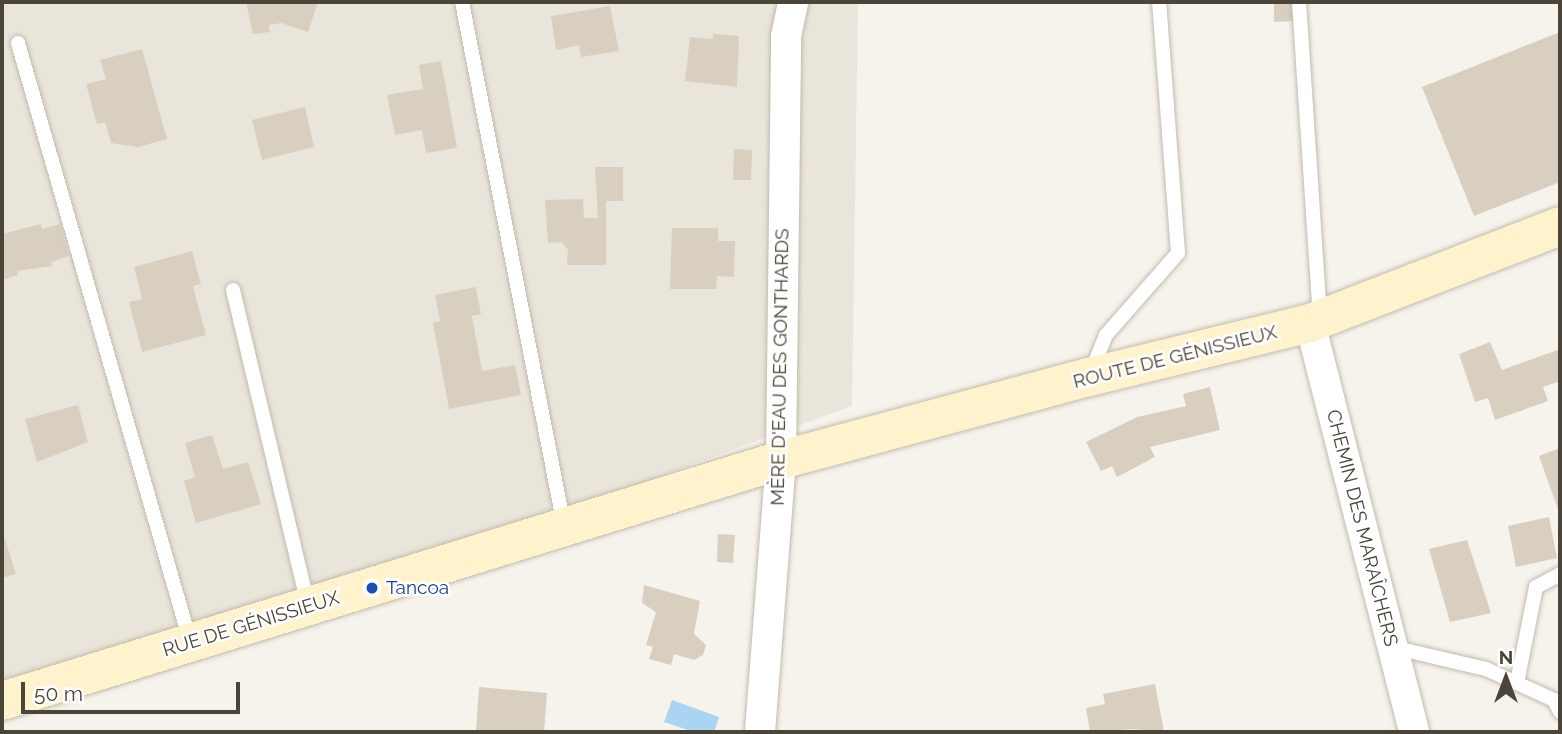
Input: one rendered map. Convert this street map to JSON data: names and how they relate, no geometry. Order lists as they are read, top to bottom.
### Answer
{
  "streets": {
    "street": [
      "ROUTE DE GÉNISSIEUX",
      "MÈRE D'EAU DES GONTHARDS",
      "CHEMIN DES MARAÎCHERS",
      "RUE DE GÉNISSIEUX"
    ]
  },
  "crossings": [
    ["ROUTE DE GÉNISSIEUX", "MÈRE D'EAU DES GONTHARDS"],
    ["ROUTE DE GÉNISSIEUX", "CHEMIN DES MARAÎCHERS"],
    ["ROUTE DE GÉNISSIEUX", "RUE DE GÉNISSIEUX"],
    ["MÈRE D'EAU DES GONTHARDS", "RUE DE GÉNISSIEUX"]
  ],
  "places": ["Tancoa"],
  "scale_bar": "50 m",
  "north": "top"
}
